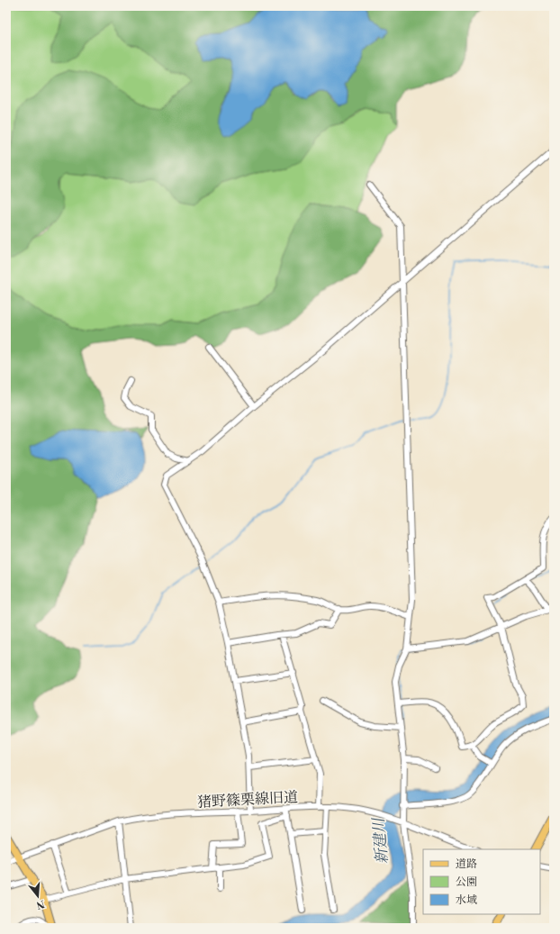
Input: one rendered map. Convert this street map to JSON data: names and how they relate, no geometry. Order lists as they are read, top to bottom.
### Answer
{
  "streets": {
    "street": ["猪野篠栗線旧道"]
  },
  "water": ["新建川"],
  "legend": ["道路", "公園", "水域"],
  "north": "bottom"
}
